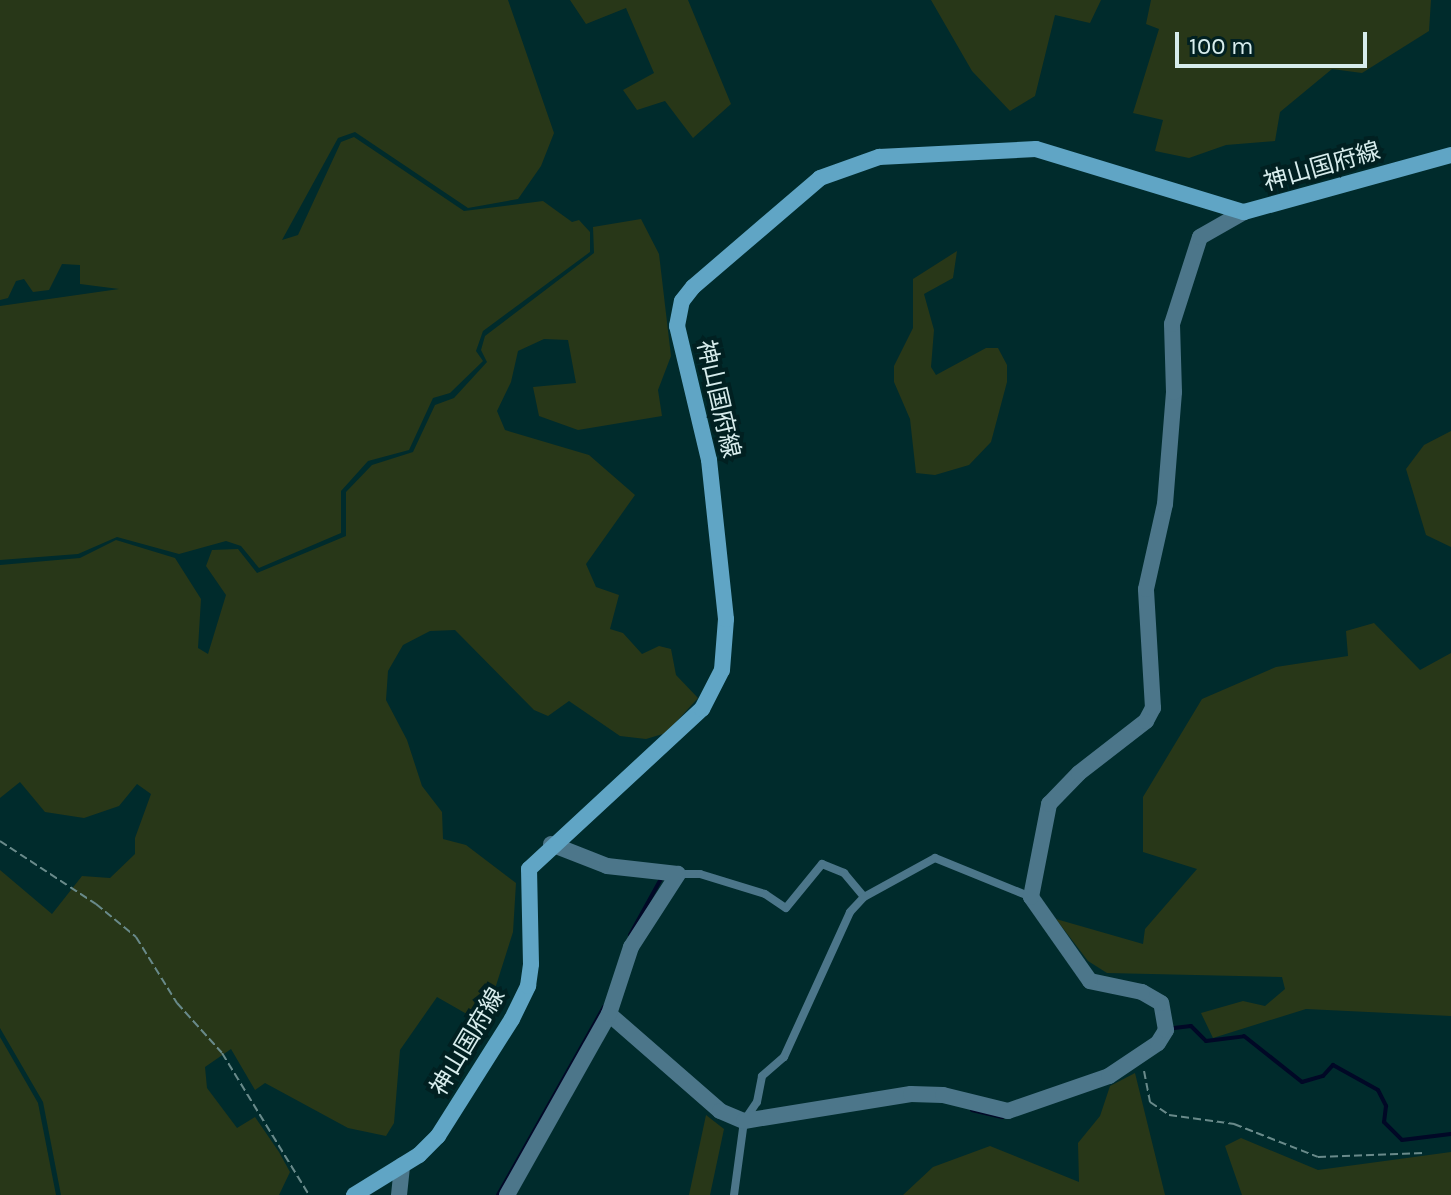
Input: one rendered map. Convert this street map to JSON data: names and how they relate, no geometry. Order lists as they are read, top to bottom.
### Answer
{
  "streets": {
    "main road": ["神山国府線"]
  },
  "scale_bar": "100 m"
}
